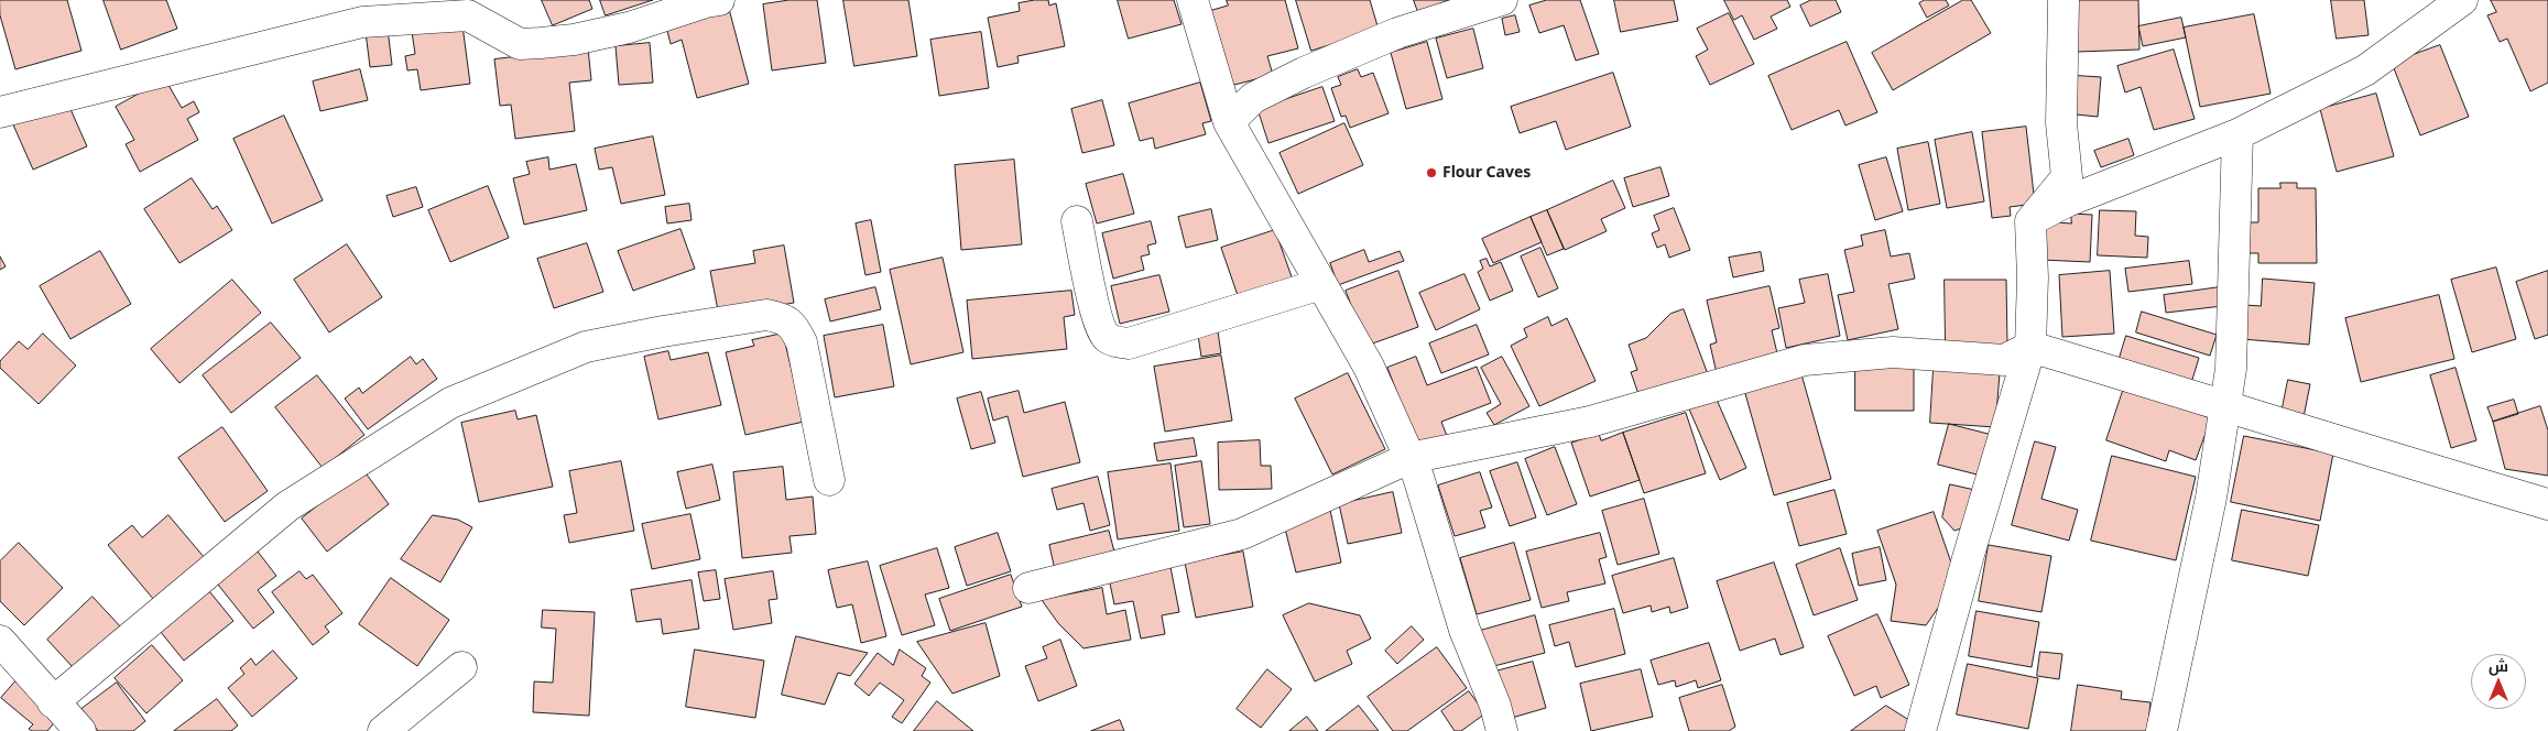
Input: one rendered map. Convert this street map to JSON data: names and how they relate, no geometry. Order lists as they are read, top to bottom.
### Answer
{
  "places": ["Flour Caves"],
  "north": "top"
}
